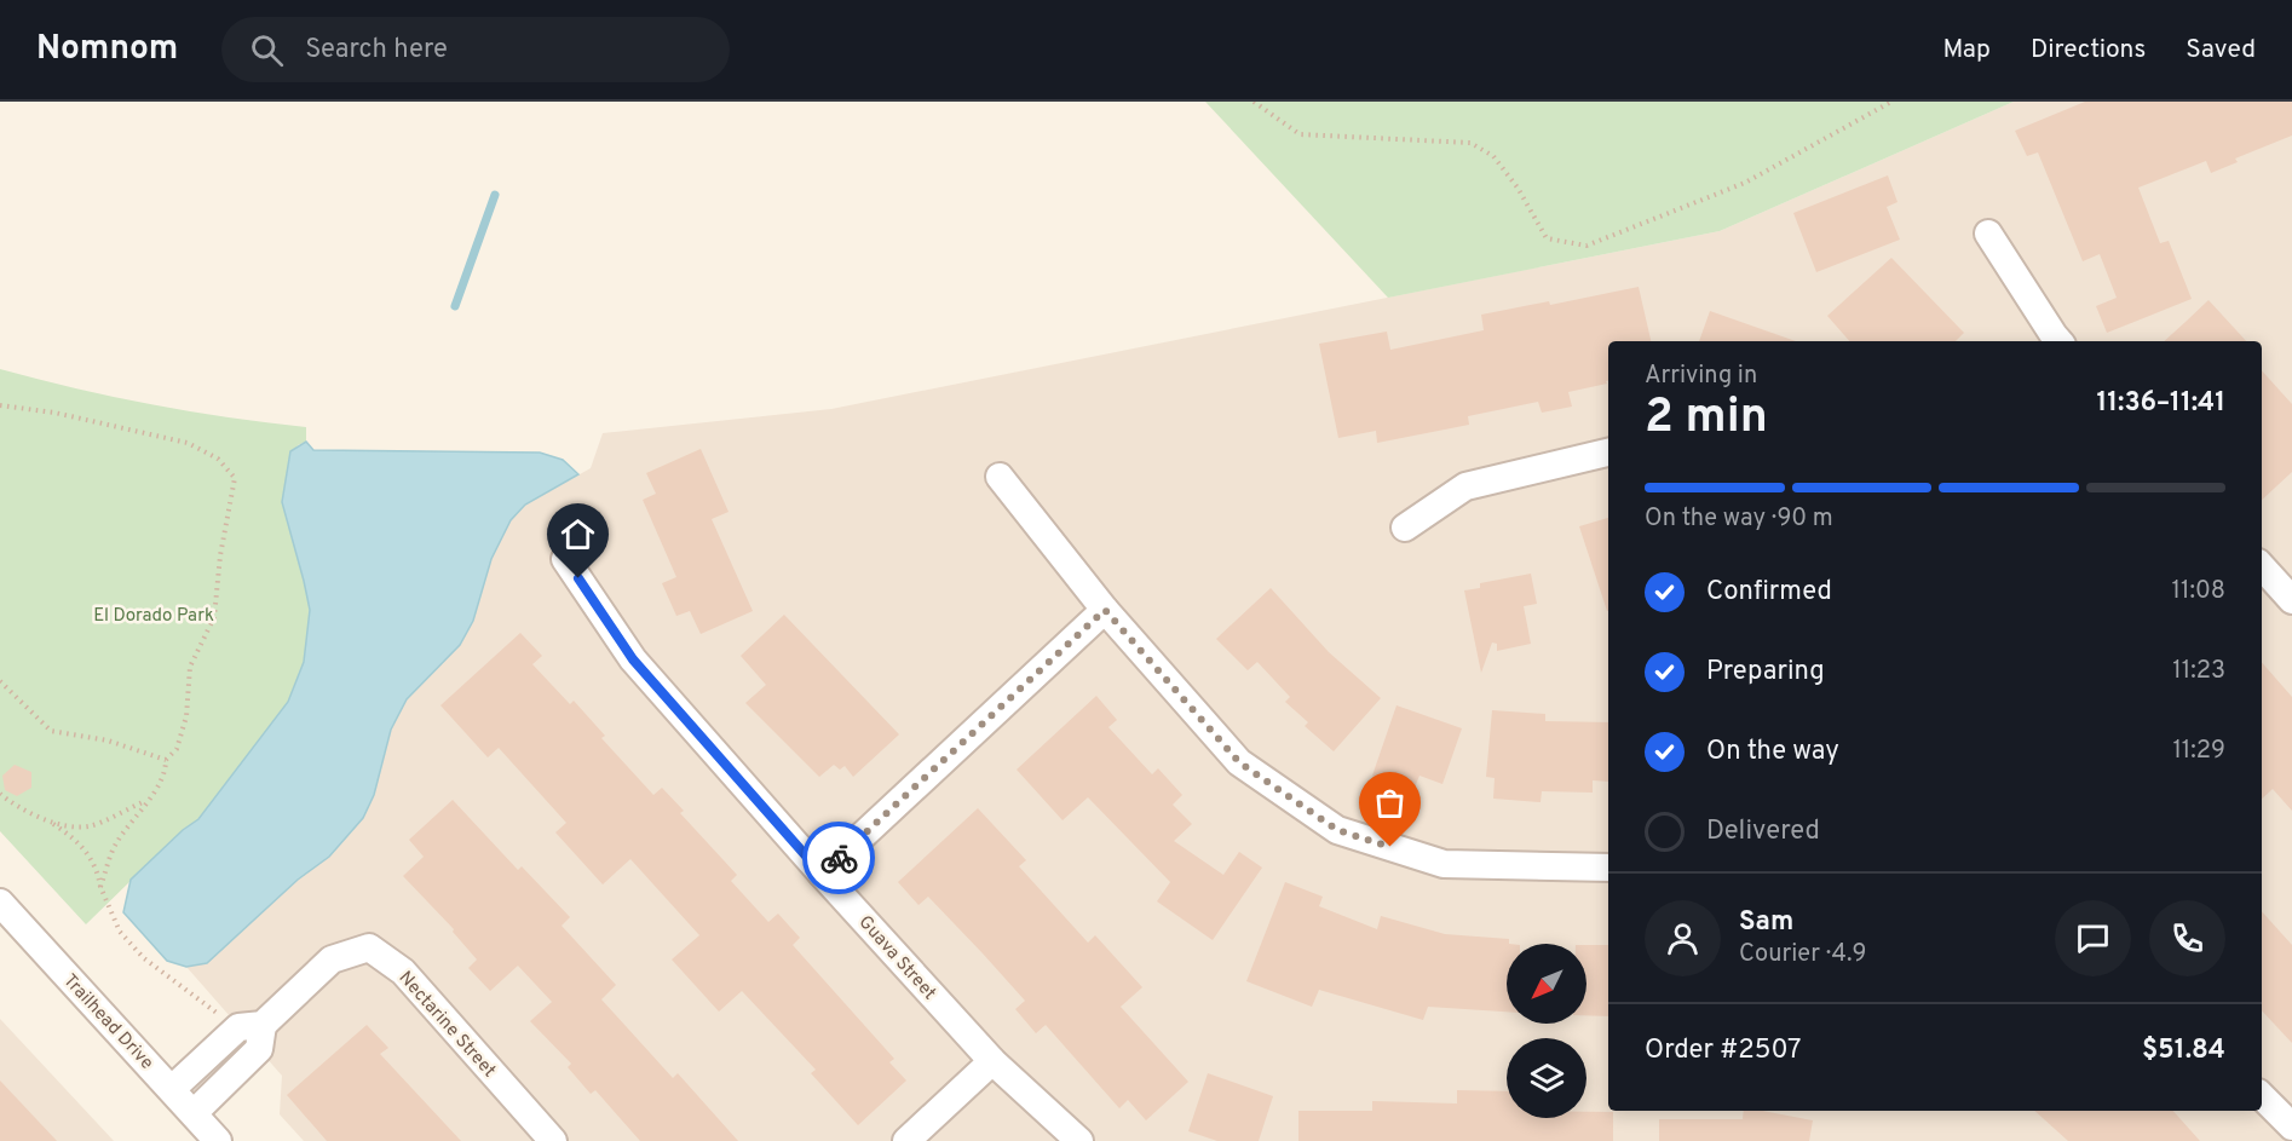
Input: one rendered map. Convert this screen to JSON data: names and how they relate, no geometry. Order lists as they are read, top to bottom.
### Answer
{
  "streets": {
    "street": ["Guava Street", "Trailhead Drive", "Nectarine Street"]
  },
  "crossings": [
    ["Trailhead Drive", "Nectarine Street"]
  ],
  "parks": ["El Dorado Park"],
  "north": "bottom left",
  "page": {
    "header": "Nomnom",
    "search": "Search here",
    "nav": ["Map", "Directions", "Saved"],
    "heading": ["2 min", "Arriving in", "11:36–11:41"],
    "panel": [
      "Sam",
      "Courier · 4.9",
      "Order #2507",
      "$51.84"
    ],
    "bar": "On the way · 90 m",
    "list": [
      ["Confirmed", "11:08"],
      ["Preparing", "11:23"],
      ["On the way", "11:29"],
      "Delivered"
    ]
  }
}
